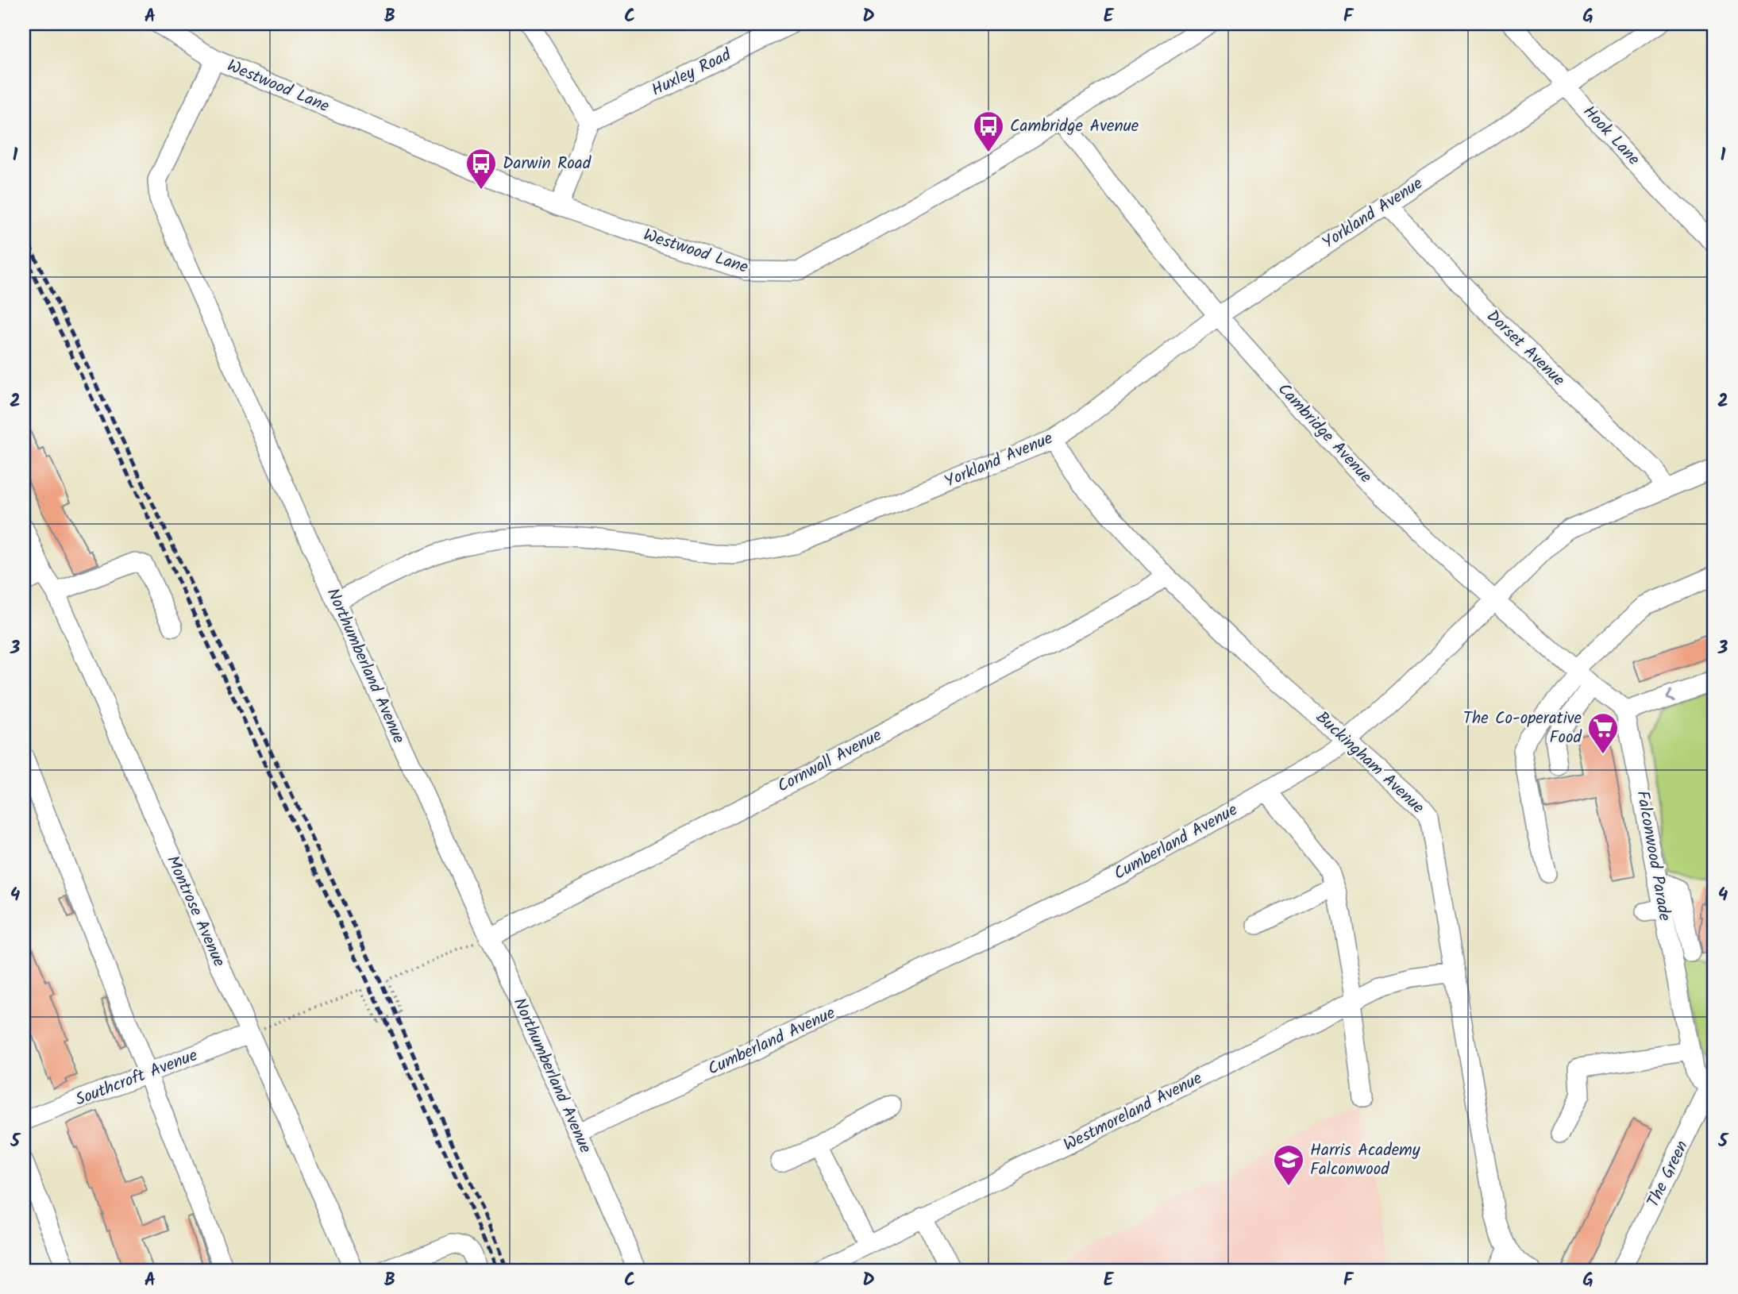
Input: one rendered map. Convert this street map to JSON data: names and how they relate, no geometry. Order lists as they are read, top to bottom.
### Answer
{
  "streets": {
    "street": [
      "Huxley Road",
      "Westwood Lane",
      "Hook Lane",
      "Yorkland Avenue",
      "Dorset Avenue",
      "Cambridge Avenue",
      "Northumberland Avenue",
      "Cornwall Avenue",
      "Buckingham Avenue",
      "Cumberland Avenue",
      "Falconwood Parade",
      "Montrose Avenue",
      "Southcroft Avenue",
      "Westmoreland Avenue",
      "The Green"
    ]
  },
  "crossings": [
    ["Westwood Lane", "Cambridge Avenue"],
    ["Westwood Lane", "Northumberland Avenue"],
    ["Hook Lane", "Yorkland Avenue"],
    ["Yorkland Avenue", "Dorset Avenue"],
    ["Yorkland Avenue", "Cambridge Avenue"],
    ["Yorkland Avenue", "Northumberland Avenue"],
    ["Yorkland Avenue", "Buckingham Avenue"],
    ["Dorset Avenue", "Cumberland Avenue"],
    ["Cambridge Avenue", "Cumberland Avenue"],
    ["Cambridge Avenue", "Falconwood Parade"],
    ["Northumberland Avenue", "Cornwall Avenue"],
    ["Northumberland Avenue", "Cumberland Avenue"],
    ["Cornwall Avenue", "Buckingham Avenue"],
    ["Buckingham Avenue", "Cumberland Avenue"],
    ["Buckingham Avenue", "Westmoreland Avenue"],
    ["Falconwood Parade", "The Green"],
    ["Montrose Avenue", "Southcroft Avenue"]
  ],
  "places": {
    "bus stop": ["Cambridge Avenue", "Darwin Road"],
    "supermarket": ["The Co-operative Food"],
    "school or university": ["Harris Academy Falconwood"]
  },
  "grid": {
    "columns": [
      "A",
      "B",
      "C",
      "D",
      "E",
      "F",
      "G"
    ],
    "rows": [
      "1",
      "2",
      "3",
      "4",
      "5"
    ]
  }
}
